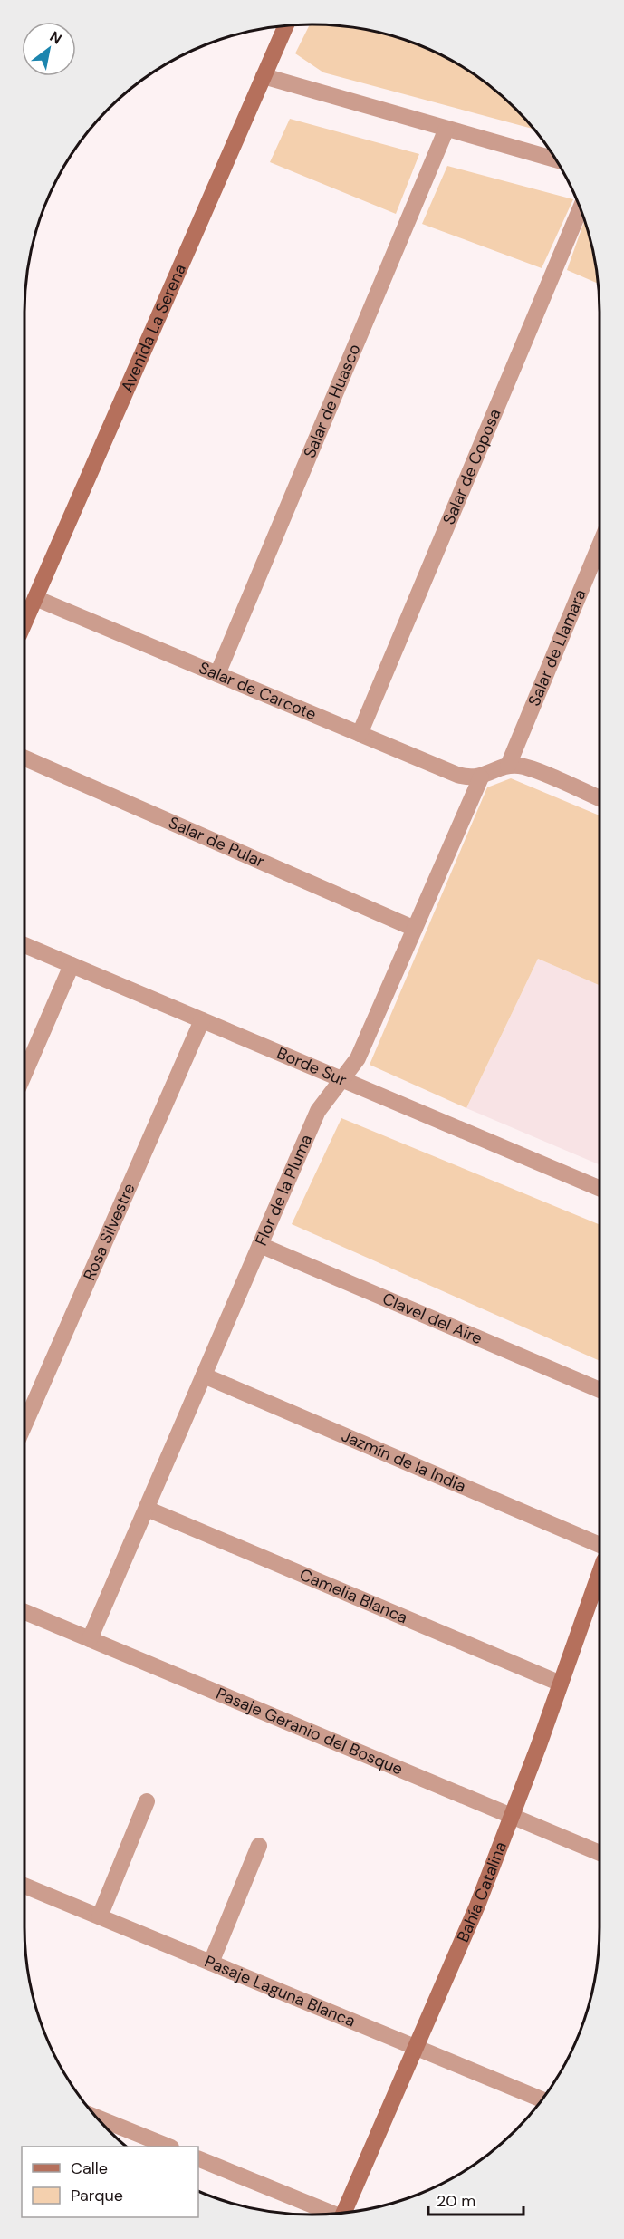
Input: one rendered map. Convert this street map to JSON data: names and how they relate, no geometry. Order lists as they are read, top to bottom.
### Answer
{
  "streets": {
    "street": [
      "Avenida La Serena",
      "Salar de Huasco",
      "Salar de Coposa",
      "Salar de Llamara",
      "Salar de Carcote",
      "Salar de Pular",
      "Borde Sur",
      "Flor de la Pluma",
      "Rosa Silvestre",
      "Clavel del Aire",
      "Jazmín de la India",
      "Camelia Blanca",
      "Pasaje Geranio del Bosque",
      "Bahía Catalina",
      "Pasaje Laguna Blanca"
    ]
  },
  "crossings": [
    ["Avenida La Serena", "Salar de Carcote"],
    ["Salar de Huasco", "Salar de Carcote"],
    ["Salar de Coposa", "Salar de Carcote"],
    ["Salar de Carcote", "Flor de la Pluma"],
    ["Salar de Pular", "Flor de la Pluma"],
    ["Borde Sur", "Flor de la Pluma"],
    ["Borde Sur", "Rosa Silvestre"],
    ["Flor de la Pluma", "Clavel del Aire"],
    ["Flor de la Pluma", "Jazmín de la India"],
    ["Flor de la Pluma", "Camelia Blanca"],
    ["Flor de la Pluma", "Pasaje Geranio del Bosque"],
    ["Camelia Blanca", "Bahía Catalina"],
    ["Pasaje Geranio del Bosque", "Bahía Catalina"],
    ["Bahía Catalina", "Pasaje Laguna Blanca"]
  ],
  "legend": ["Calle", "Parque"],
  "scale_bar": "20 m",
  "north": "top right"
}
